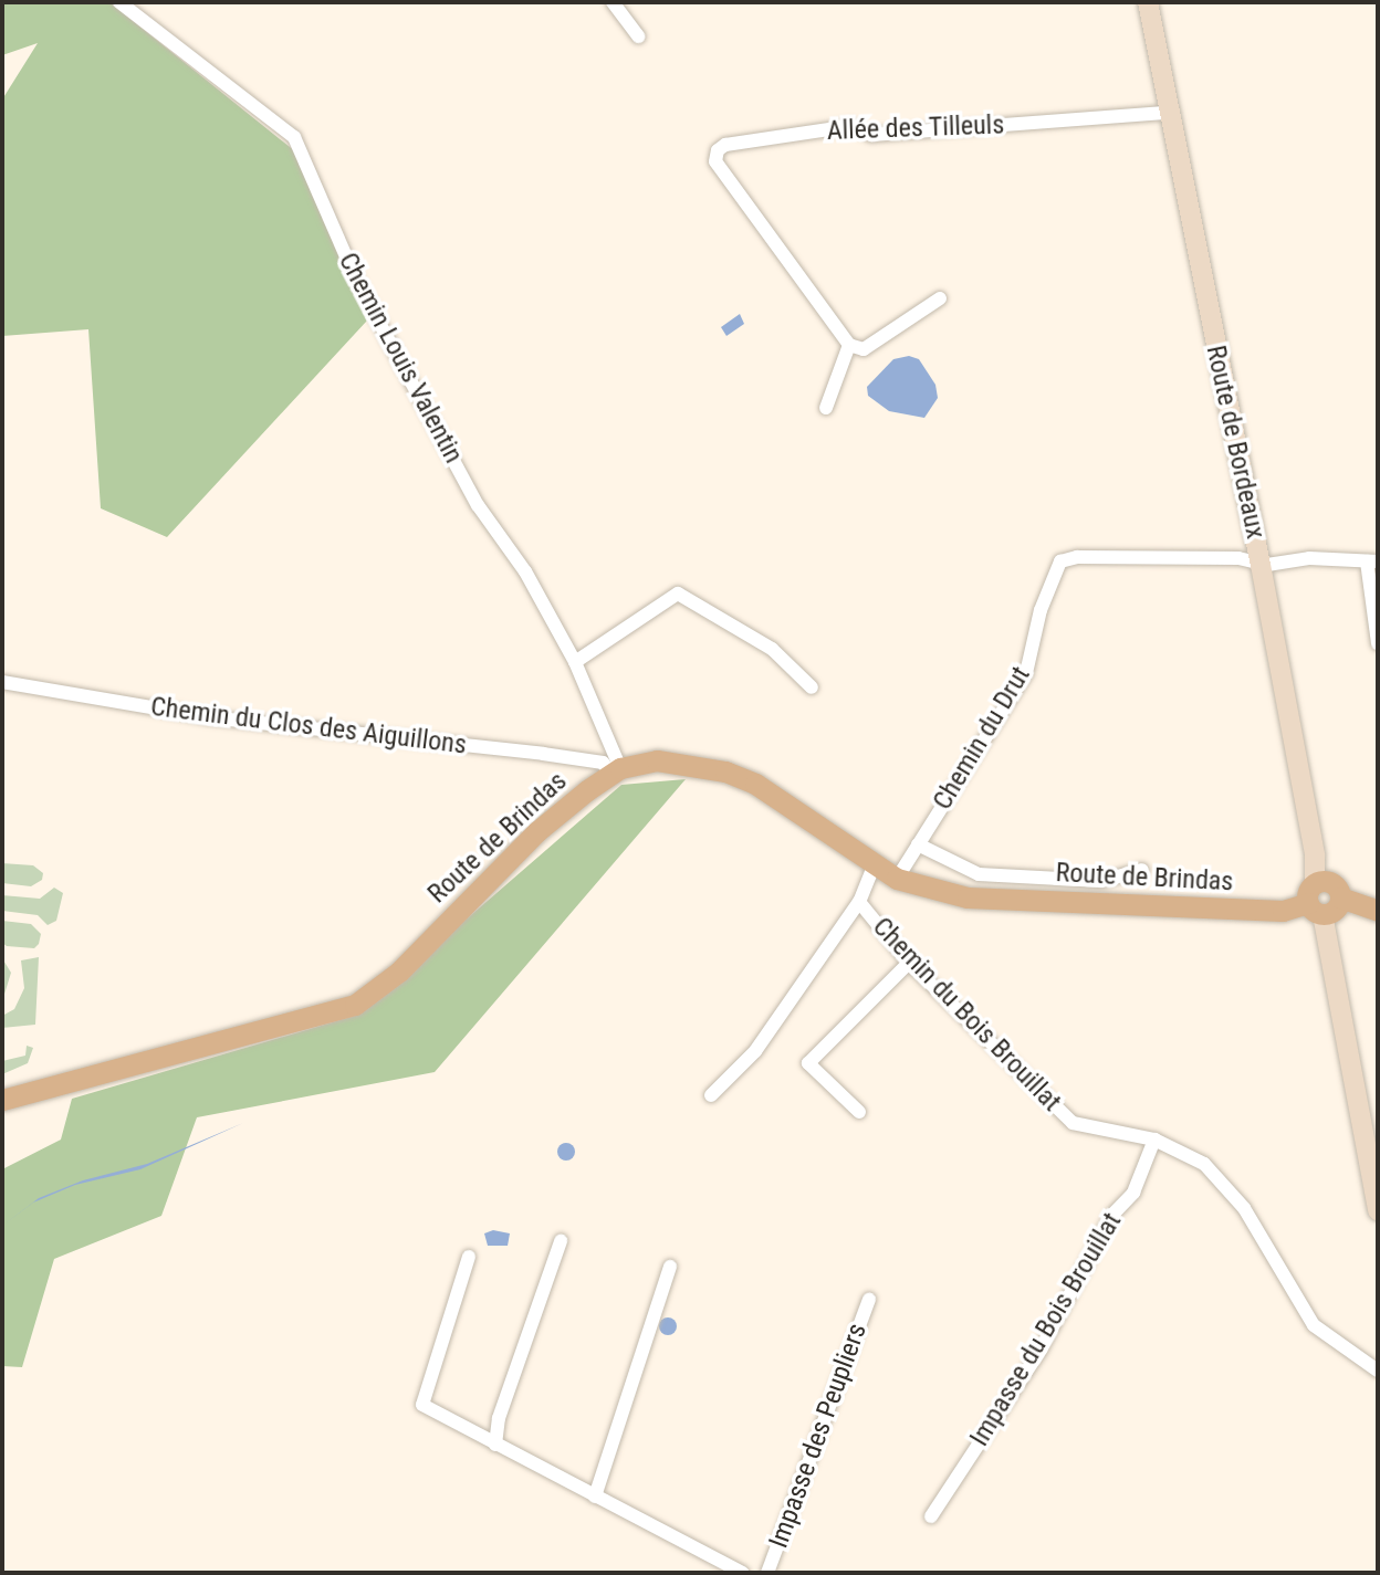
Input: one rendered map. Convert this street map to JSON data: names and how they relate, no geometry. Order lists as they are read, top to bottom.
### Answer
{
  "streets": {
    "main road": ["Route de Bordeaux", "Route de Brindas"],
    "street": [
      "Allée des Tilleuls",
      "Chemin Louis Valentin",
      "Chemin du Clos des Aiguillons",
      "Chemin du Drut",
      "Chemin du Bois Brouillat",
      "Impasse du Bois Brouillat",
      "Impasse des Peupliers"
    ]
  },
  "crossings": [
    ["Allée des Tilleuls", "Route de Bordeaux"],
    ["Chemin Louis Valentin", "Chemin du Clos des Aiguillons"],
    ["Chemin Louis Valentin", "Route de Brindas"],
    ["Route de Bordeaux", "Chemin du Drut"],
    ["Route de Bordeaux", "Route de Brindas"],
    ["Chemin du Clos des Aiguillons", "Route de Brindas"],
    ["Chemin du Drut", "Route de Brindas"],
    ["Route de Brindas", "Chemin du Bois Brouillat"],
    ["Chemin du Bois Brouillat", "Impasse du Bois Brouillat"]
  ]
}
